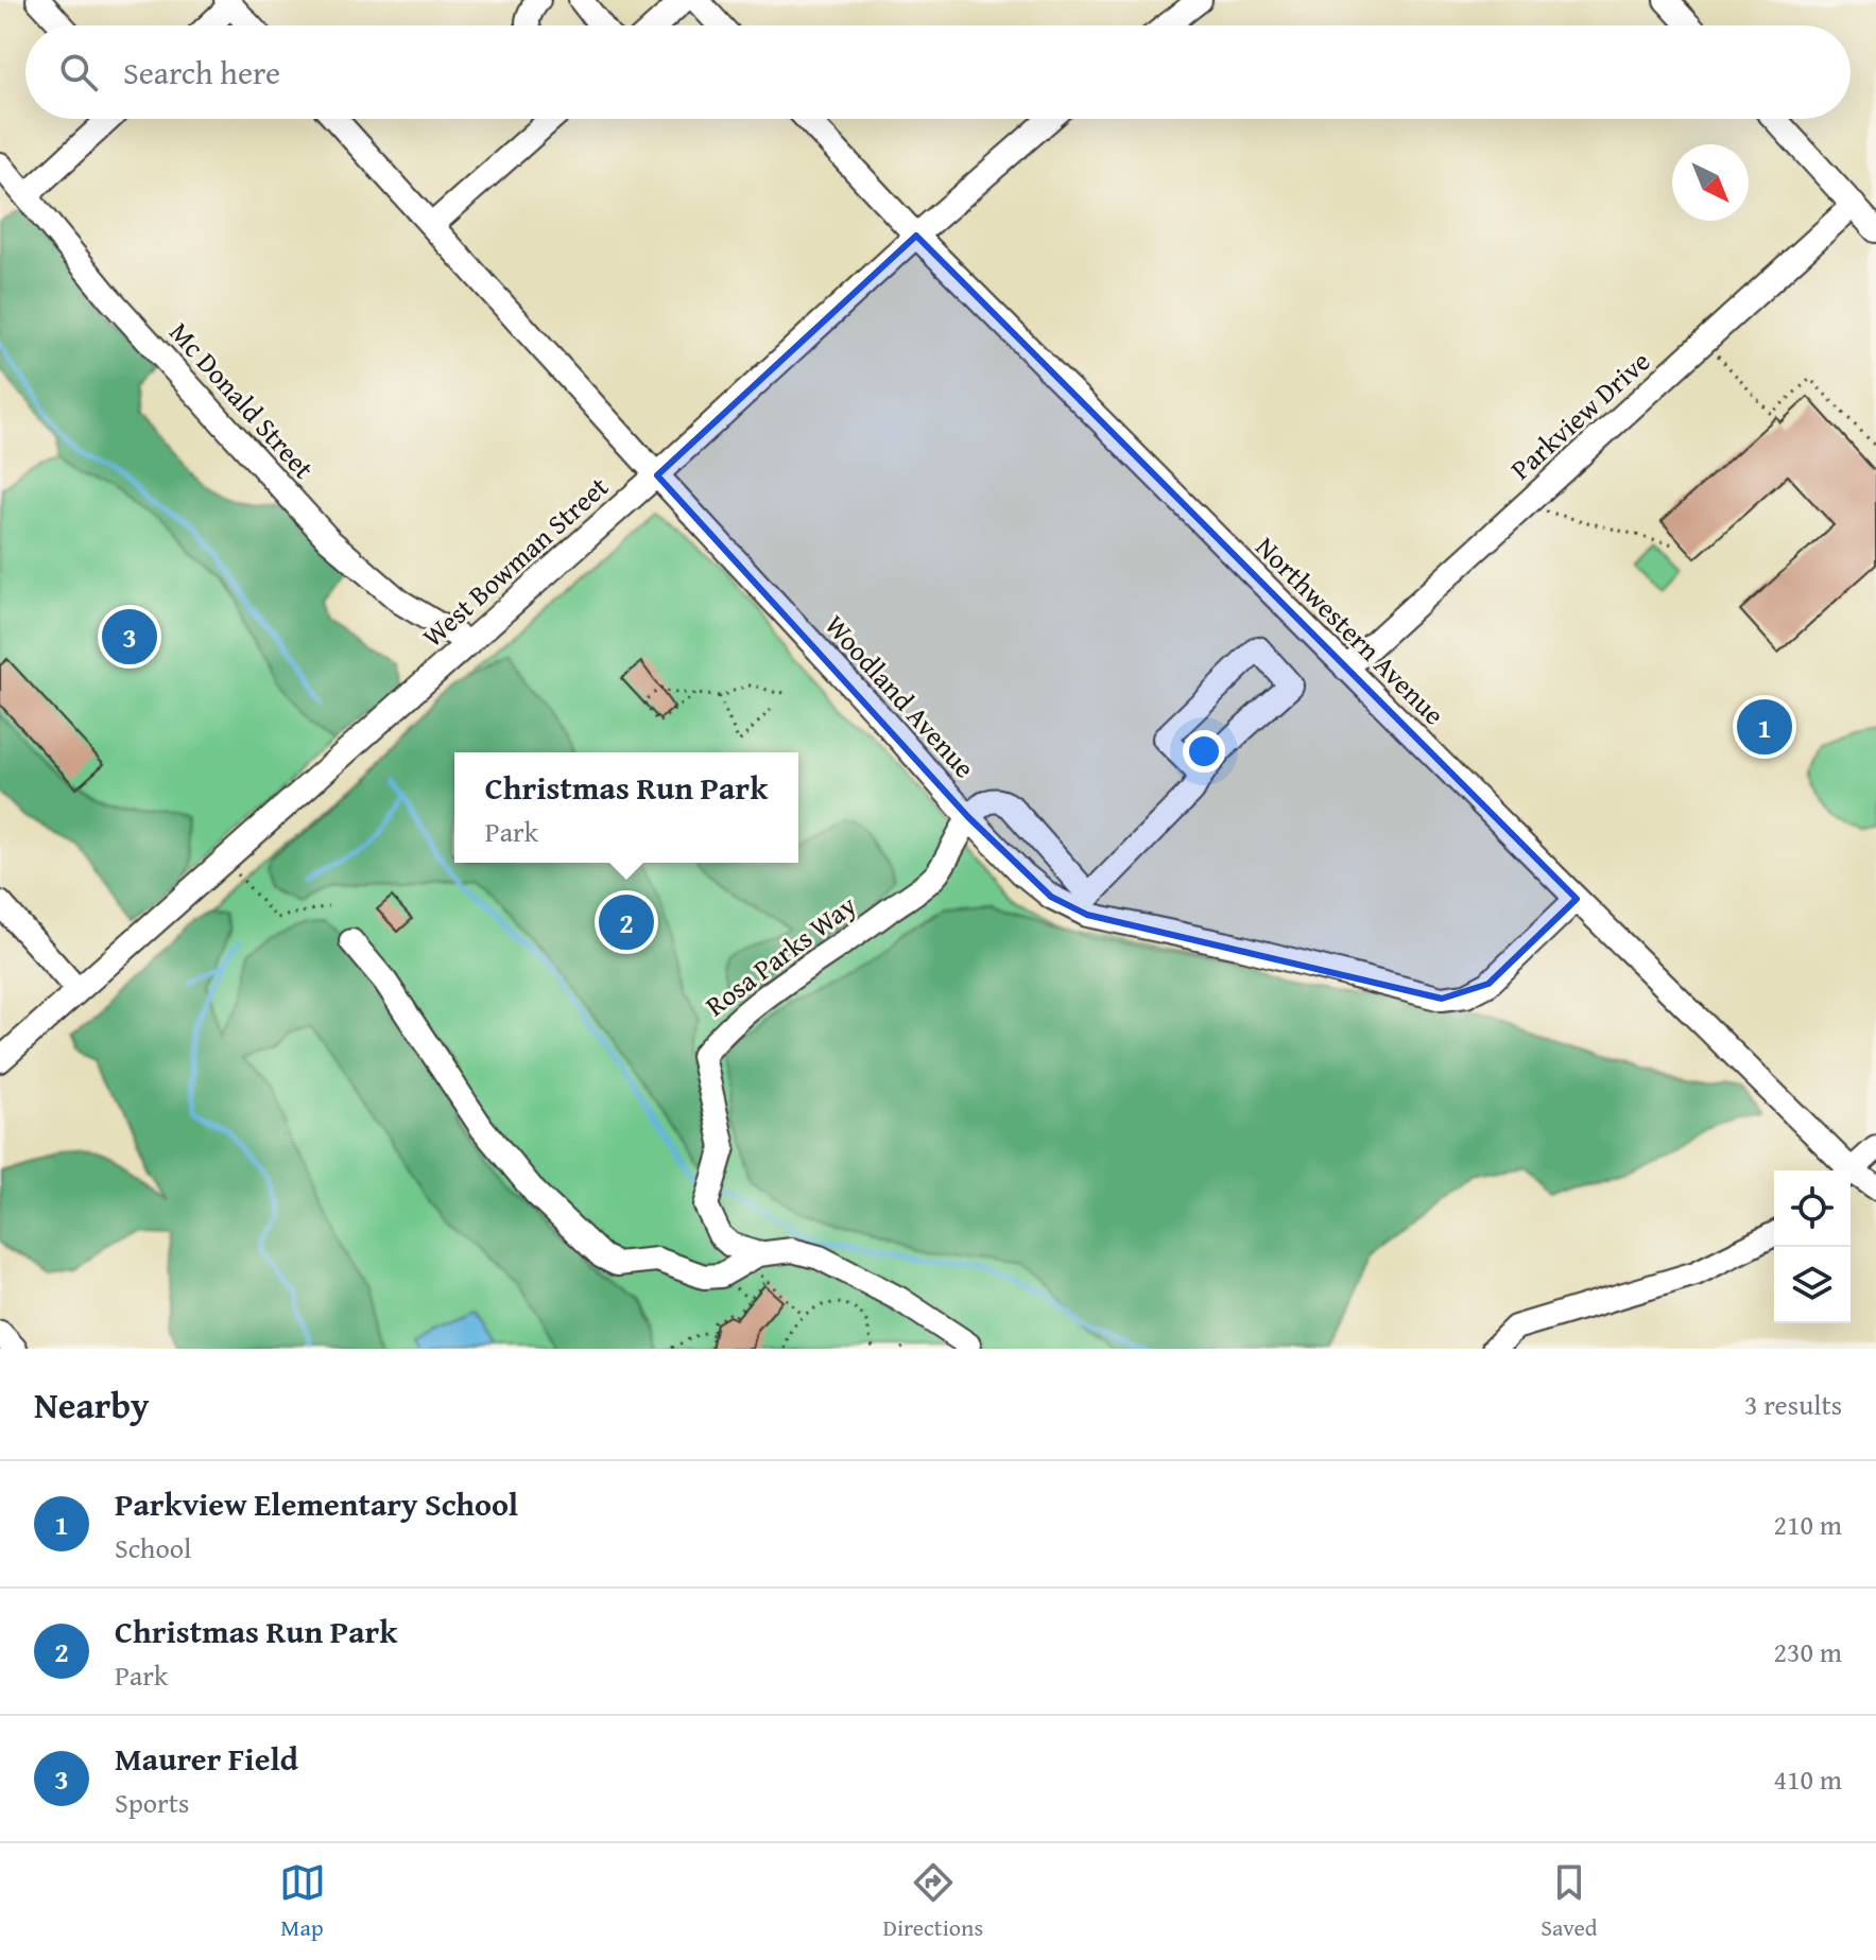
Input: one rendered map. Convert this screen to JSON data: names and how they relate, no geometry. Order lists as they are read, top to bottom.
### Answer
{
  "streets": {
    "street": [
      "Mc Donald Street",
      "Parkview Drive",
      "West Bowman Street",
      "Northwestern Avenue",
      "Woodland Avenue",
      "Rosa Parks Way"
    ]
  },
  "crossings": [
    ["Mc Donald Street", "West Bowman Street"],
    ["Parkview Drive", "Northwestern Avenue"],
    ["West Bowman Street", "Northwestern Avenue"],
    ["West Bowman Street", "Woodland Avenue"],
    ["Northwestern Avenue", "Woodland Avenue"],
    ["Woodland Avenue", "Rosa Parks Way"]
  ],
  "north": "bottom right",
  "page": {
    "search": "Search here",
    "pins": ["3", "1", "2"],
    "popup": ["Christmas Run Park", "Park"],
    "heading": ["Nearby", "3 results"],
    "list": [
      {
        "mark": "1",
        "name": "Parkview Elementary School",
        "note": "School",
        "value": "210 m"
      },
      {
        "mark": "2",
        "name": "Christmas Run Park",
        "note": "Park",
        "value": "230 m"
      },
      {
        "mark": "3",
        "name": "Maurer Field",
        "note": "Sports",
        "value": "410 m"
      }
    ],
    "nav": ["Map", "Directions", "Saved"]
  }
}
